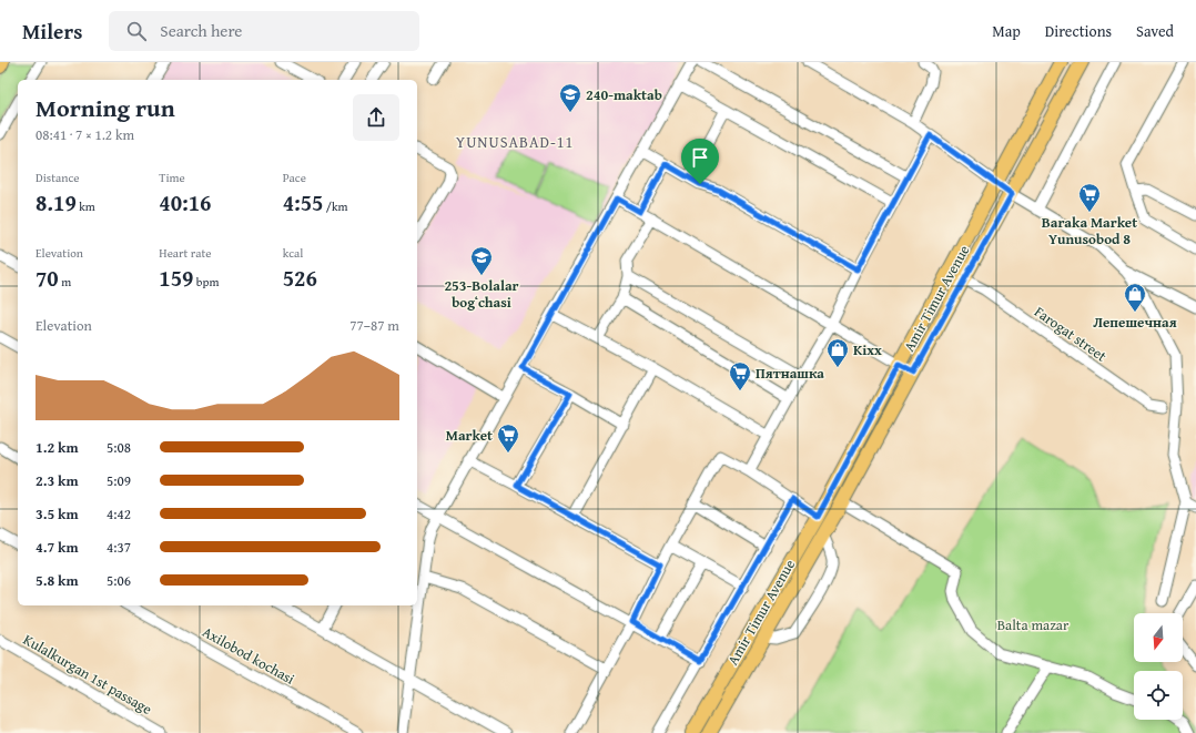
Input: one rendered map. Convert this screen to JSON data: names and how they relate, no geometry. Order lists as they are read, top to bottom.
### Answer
{
  "streets": {
    "main road": ["Amir Timur Avenue"],
    "street": ["Farogat street", "Axilobod kochasi", "Kulalkurgan 1st passage"]
  },
  "crossings": [
    ["Amir Timur Avenue", "Farogat street"]
  ],
  "districts": ["YUNUSABAD-11"],
  "parks": ["Balta mazar"],
  "places": {
    "school or university": ["240-maktab", "253-Bolalar bogʻchasi"],
    "supermarket": ["Baraka Market Yunusobod 8", "Пятнашка", "Market"],
    "shop": ["Лепешечная", "Kixx"]
  },
  "north": "bottom",
  "page": {
    "header": "Milers",
    "search": "Search here",
    "nav": ["Map", "Directions", "Saved"],
    "heading": ["Morning run", "08:41 · 7 × 1.2 km"],
    "stats": [
      ["Distance", "8.19 km"],
      ["Time", "40:16"],
      ["Pace", "4:55 /km"],
      ["Elevation", "70 m"],
      ["Heart rate", "159 bpm"],
      ["kcal", "526"]
    ],
    "chart": ["Elevation", "77–87 m"],
    "list": [
      {
        "name": "1.2 km",
        "note": "5:08"
      },
      {
        "name": "2.3 km",
        "note": "5:09"
      },
      {
        "name": "3.5 km",
        "note": "4:42"
      },
      {
        "name": "4.7 km",
        "note": "4:37"
      },
      {
        "name": "5.8 km",
        "note": "5:06"
      }
    ]
  }
}
